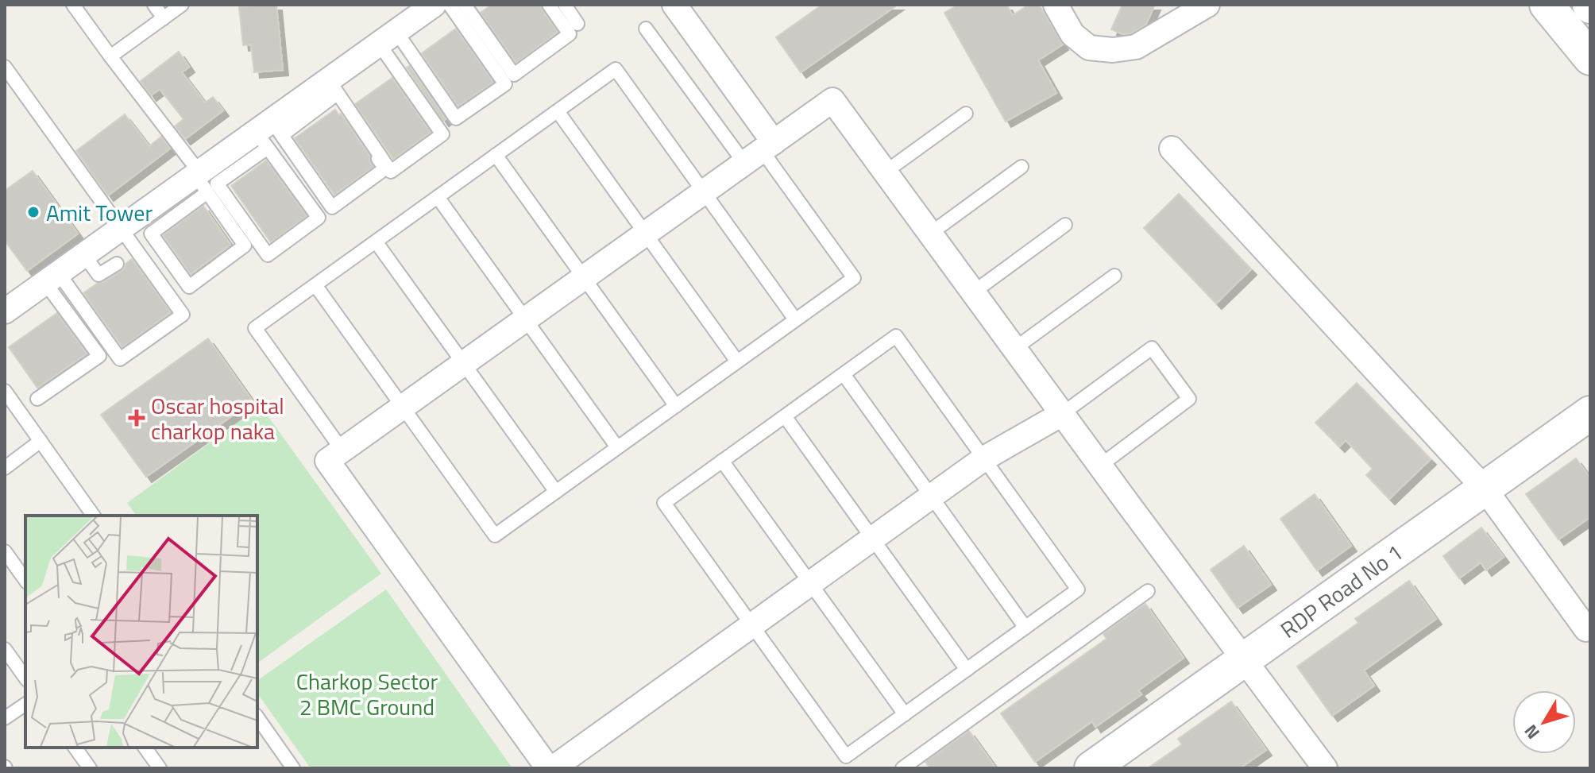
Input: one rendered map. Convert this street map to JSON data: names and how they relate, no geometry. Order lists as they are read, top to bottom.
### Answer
{
  "streets": {
    "street": ["RDP Road No 1"]
  },
  "parks": ["Charkop Sector 2 BMC Ground"],
  "places": {
    "other": ["Amit Tower"],
    "health": ["Oscar hospital charkop naka"]
  },
  "north": "bottom left"
}
